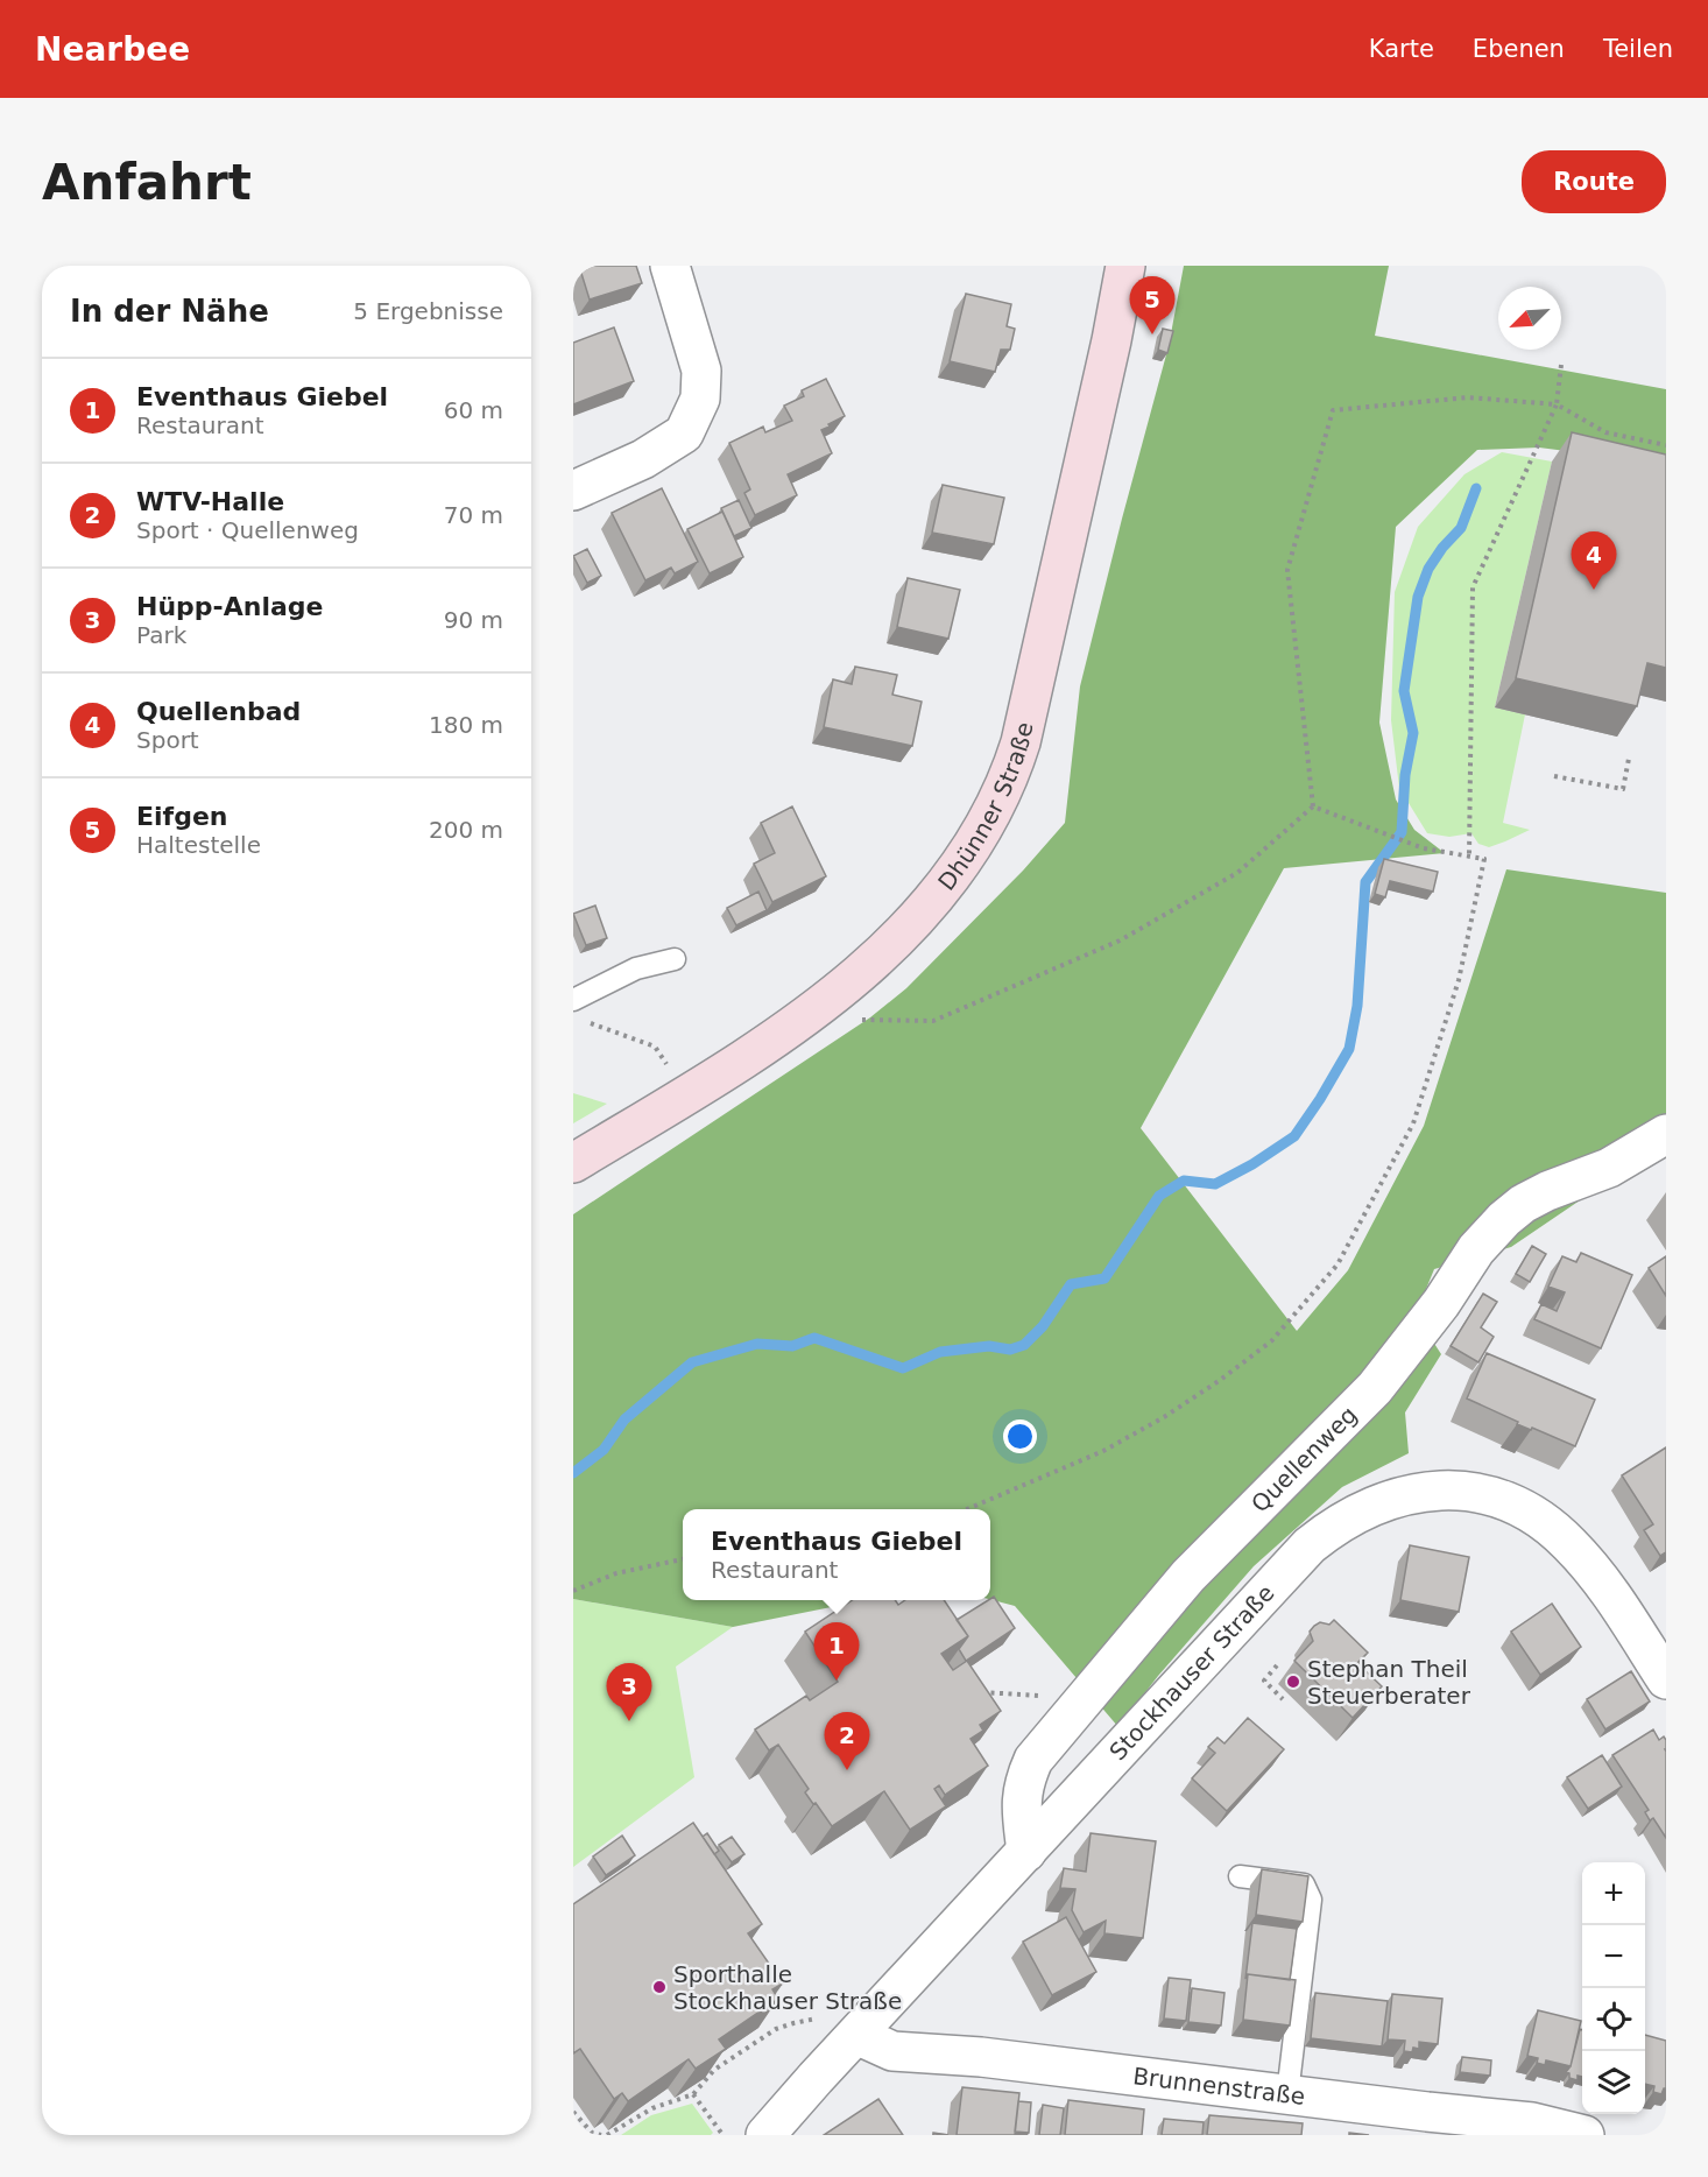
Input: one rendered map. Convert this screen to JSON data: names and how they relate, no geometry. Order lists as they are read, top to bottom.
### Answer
{
  "streets": {
    "main road": ["Dhünner Straße"],
    "street": ["Quellenweg", "Stockhauser Straße", "Brunnenstraße"]
  },
  "crossings": [
    ["Quellenweg", "Stockhauser Straße"],
    ["Stockhauser Straße", "Brunnenstraße"]
  ],
  "places": ["Stephan Theil Steuerberater", "Sporthalle Stockhauser Straße"],
  "north": "bottom left",
  "page": {
    "header": "Nearbee",
    "nav": ["Karte", "Ebenen", "Teilen"],
    "buttons": "Route",
    "title": "Anfahrt",
    "heading": ["In der Nähe", "5 Ergebnisse"],
    "pins": [
      "5",
      "4",
      "1",
      "3",
      "2"
    ],
    "list": [
      {
        "mark": "1",
        "name": "Eventhaus Giebel",
        "note": "Restaurant",
        "value": "60 m"
      },
      {
        "mark": "2",
        "name": "WTV-Halle",
        "note": "Sport · Quellenweg",
        "value": "70 m"
      },
      {
        "mark": "3",
        "name": "Hüpp-Anlage",
        "note": "Park",
        "value": "90 m"
      },
      {
        "mark": "4",
        "name": "Quellenbad",
        "note": "Sport",
        "value": "180 m"
      },
      {
        "mark": "5",
        "name": "Eifgen",
        "note": "Haltestelle",
        "value": "200 m"
      }
    ],
    "popup": ["Eventhaus Giebel", "Restaurant"],
    "map_buttons": ["+", "−"]
  }
}
